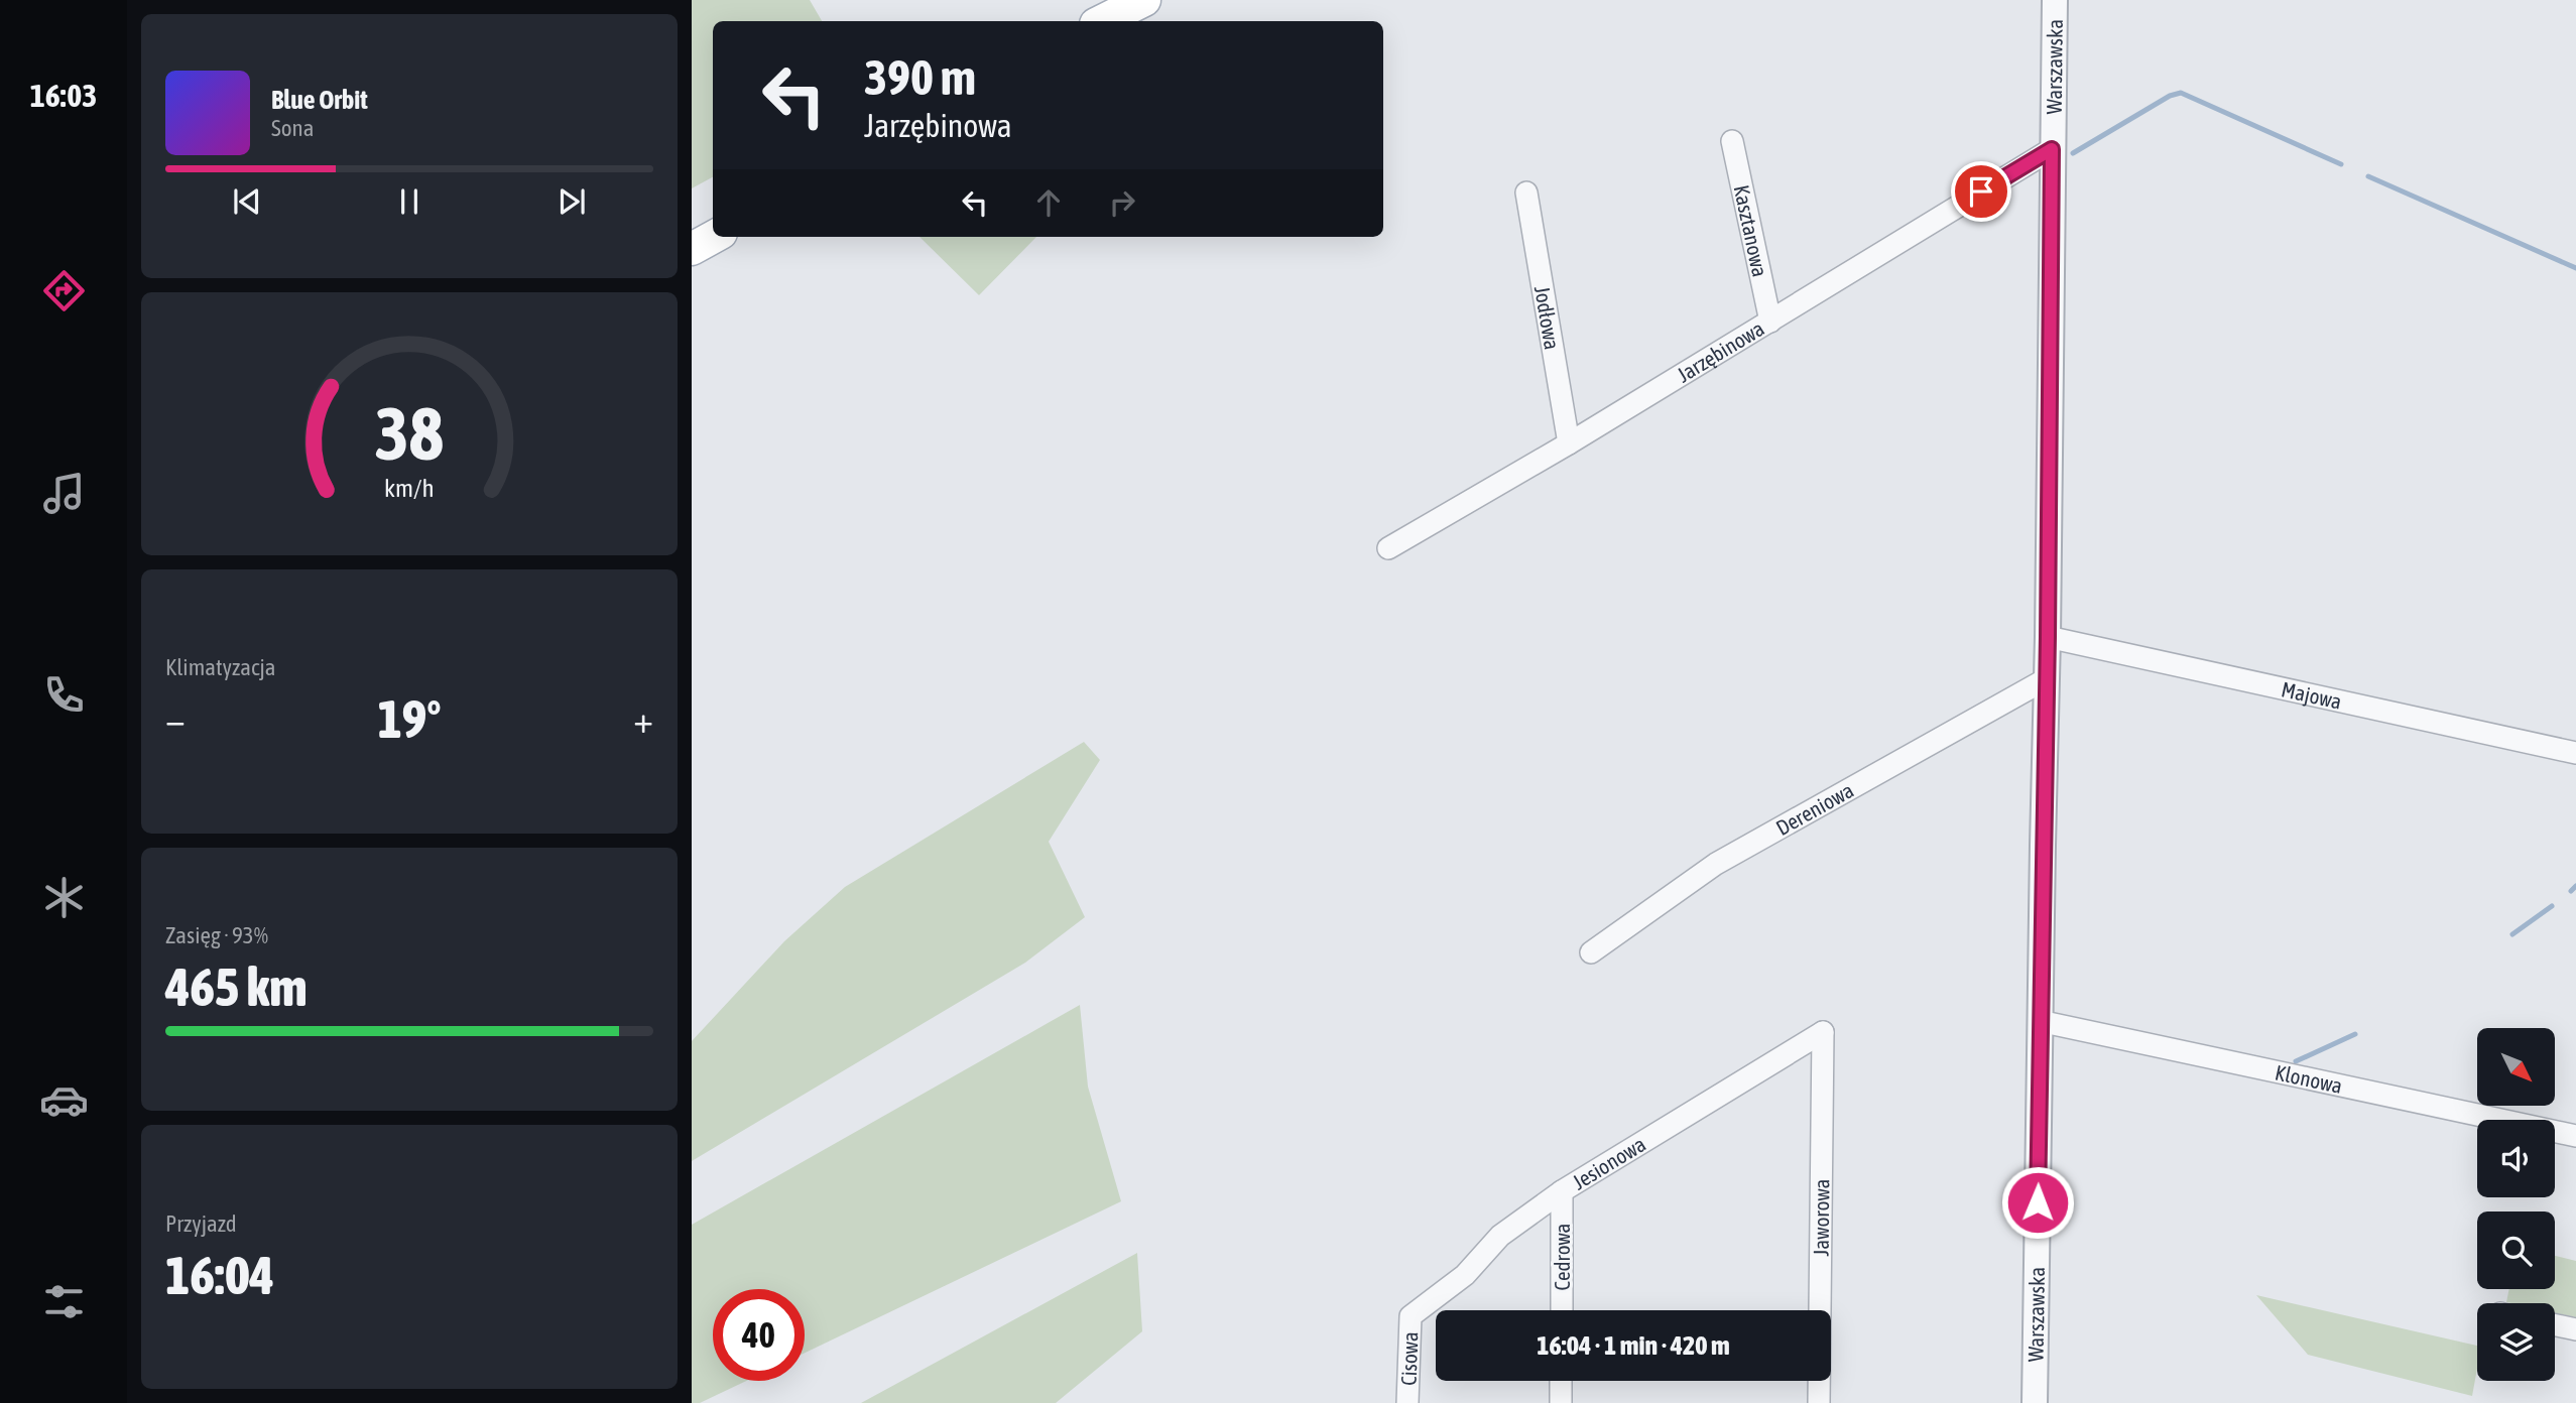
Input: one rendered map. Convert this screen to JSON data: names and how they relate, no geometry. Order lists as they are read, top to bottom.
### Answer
{
  "streets": {
    "street": [
      "Warszawska",
      "Kasztanowa",
      "Jodłowa",
      "Jarzębinowa",
      "Majowa",
      "Dereniowa",
      "Klonowa",
      "Jesionowa",
      "Jaworowa",
      "Cedrowa",
      "Cisowa"
    ]
  },
  "crossings": [
    ["Warszawska", "Jarzębinowa"],
    ["Warszawska", "Majowa"],
    ["Warszawska", "Dereniowa"],
    ["Warszawska", "Klonowa"],
    ["Kasztanowa", "Jarzębinowa"],
    ["Jodłowa", "Jarzębinowa"],
    ["Jesionowa", "Jaworowa"],
    ["Jesionowa", "Cedrowa"],
    ["Jesionowa", "Cisowa"]
  ],
  "north": "bottom right",
  "page": {
    "tabs": "16:03",
    "turn": ["390 m", "Jarzębinowa"],
    "song": ["Blue Orbit", "Sona"],
    "tile": [
      "Klimatyzacja",
      ["Zasięg · 93%", "465 km"],
      ["Przyjazd", "16:04"]
    ],
    "heat": ["−", "19°", "+"],
    "limit": "40",
    "trip": "16:04 · 1 min · 420 m",
    "gauge": ["38", "km/h"]
  }
}
